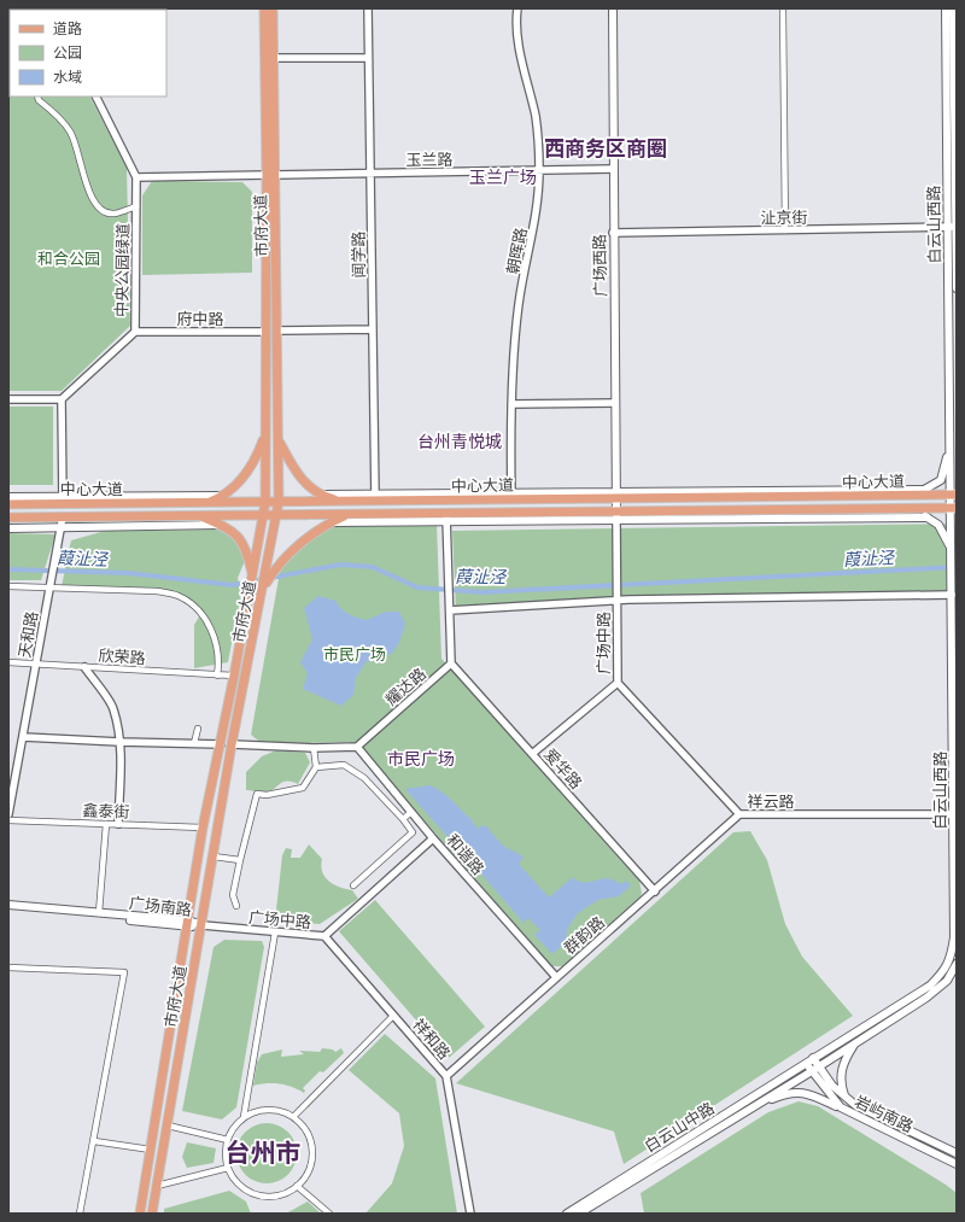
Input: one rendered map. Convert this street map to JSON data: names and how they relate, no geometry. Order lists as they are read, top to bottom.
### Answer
{
  "streets": {
    "main road": [
      "白云山西路",
      "市府大道",
      "广场西路",
      "中心大道",
      "广场南路",
      "岩屿南路",
      "白云山中路"
    ],
    "street": [
      "玉兰路",
      "沚京街",
      "朝晖路",
      "闻学路",
      "中央公园绿道",
      "府中路",
      "天和路",
      "广场中路",
      "欣荣路",
      "耀达路",
      "爱华路",
      "祥云路",
      "鑫泰街",
      "和谐路",
      "群韵路",
      "祥和路"
    ]
  },
  "crossings": [
    ["玉兰路", "市府大道"],
    ["玉兰路", "朝晖路"],
    ["玉兰路", "闻学路"],
    ["玉兰路", "广场西路"],
    ["玉兰路", "中央公园绿道"],
    ["沚京街", "白云山西路"],
    ["沚京街", "广场西路"],
    ["白云山西路", "中心大道"],
    ["白云山西路", "祥云路"],
    ["白云山西路", "白云山中路"],
    ["市府大道", "府中路"],
    ["市府大道", "中心大道"],
    ["市府大道", "广场中路"],
    ["市府大道", "欣荣路"],
    ["市府大道", "鑫泰街"],
    ["市府大道", "广场南路"],
    ["朝晖路", "中心大道"],
    ["闻学路", "中心大道"],
    ["广场西路", "中心大道"],
    ["广场西路", "广场中路"],
    ["中央公园绿道", "府中路"],
    ["中心大道", "天和路"],
    ["天和路", "欣荣路"],
    ["广场中路", "爱华路"],
    ["广场中路", "祥云路"],
    ["广场中路", "和谐路"],
    ["广场中路", "广场南路"],
    ["广场中路", "祥和路"],
    ["耀达路", "爱华路"],
    ["耀达路", "和谐路"],
    ["爱华路", "群韵路"],
    ["祥云路", "群韵路"],
    ["和谐路", "群韵路"],
    ["群韵路", "祥和路"],
    ["岩屿南路", "白云山中路"]
  ],
  "districts": [
    "西商务区商圈",
    "玉兰广场",
    "台州青悦城",
    "市民广场",
    "台州市"
  ],
  "water": ["葭沚泾"],
  "parks": ["和合公园", "市民广场"],
  "legend": ["道路", "公园", "水域"]
}
